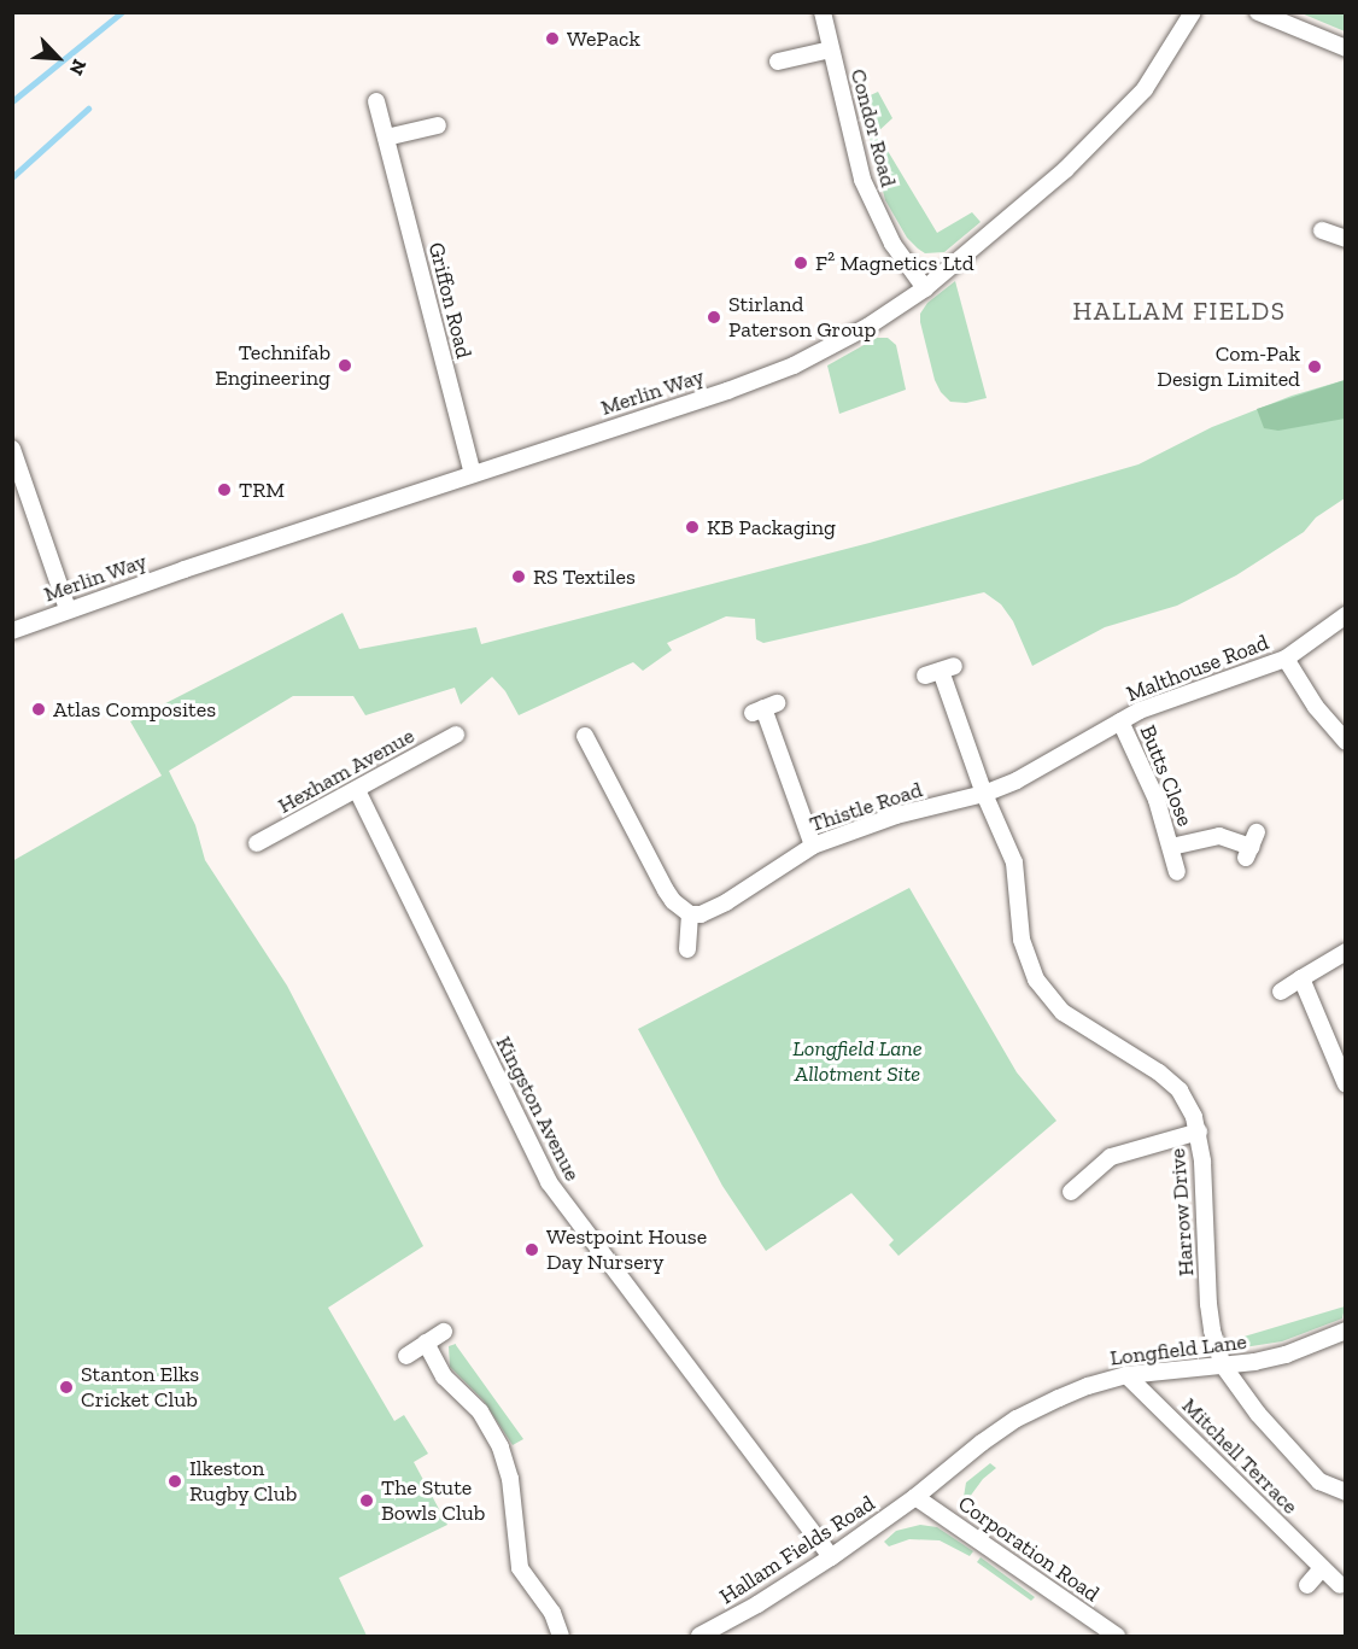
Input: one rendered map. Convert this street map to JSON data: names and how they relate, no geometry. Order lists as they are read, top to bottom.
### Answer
{
  "streets": {
    "street": [
      "Condor Road",
      "Griffon Road",
      "Merlin Way",
      "Malthouse Road",
      "Hexham Avenue",
      "Butts Close",
      "Thistle Road",
      "Kingston Avenue",
      "Harrow Drive",
      "Longfield Lane",
      "Mitchell Terrace",
      "Corporation Road",
      "Hallam Fields Road"
    ]
  },
  "crossings": [
    ["Condor Road", "Merlin Way"],
    ["Griffon Road", "Merlin Way"],
    ["Malthouse Road", "Butts Close"],
    ["Malthouse Road", "Thistle Road"],
    ["Malthouse Road", "Harrow Drive"],
    ["Hexham Avenue", "Kingston Avenue"],
    ["Thistle Road", "Harrow Drive"],
    ["Kingston Avenue", "Hallam Fields Road"],
    ["Harrow Drive", "Longfield Lane"],
    ["Longfield Lane", "Mitchell Terrace"],
    ["Longfield Lane", "Corporation Road"],
    ["Longfield Lane", "Hallam Fields Road"],
    ["Corporation Road", "Hallam Fields Road"]
  ],
  "districts": ["HALLAM FIELDS"],
  "parks": ["Longfield Lane Allotment Site"],
  "places": [
    "WePack",
    "F² Magnetics Ltd",
    "Stirland Paterson Group",
    "Technifab Engineering",
    "Com-Pak Design Limited",
    "TRM",
    "KB Packaging",
    "RS Textiles",
    "Atlas Composites",
    "Westpoint House Day Nursery",
    "Stanton Elks Cricket Club",
    "Ilkeston Rugby Club",
    "The Stute Bowls Club"
  ],
  "north": "bottom right"
}
